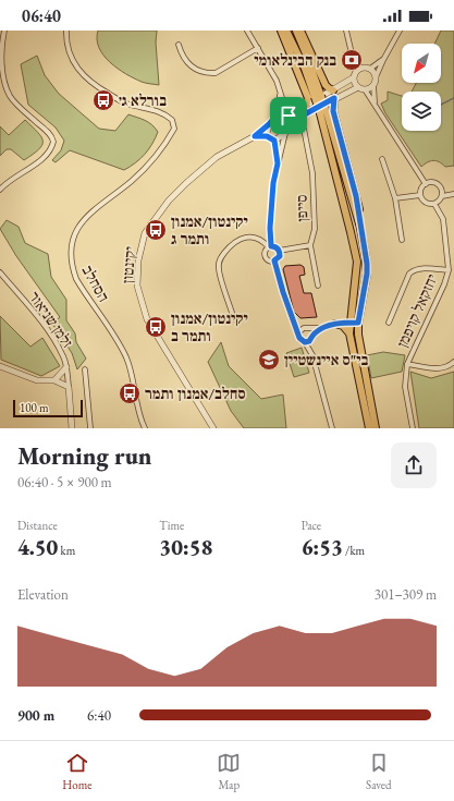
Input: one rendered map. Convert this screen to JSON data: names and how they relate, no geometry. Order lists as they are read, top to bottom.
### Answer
{
  "streets": {
    "street": [
      "סייפן",
      "יקינטון",
      "הסחלב",
      "יחזקאל קויפמן",
      "זלמן שניאור"
    ]
  },
  "places": {
    "bank": ["בנק הבינלאומי"],
    "bus stop": [
      "בורלא ג׳",
      "יקינטון/אמנון ותמר ג",
      "יקינטון/אמנון ותמר ב",
      "סחלב/אמנון ותמר"
    ],
    "school or university": ["בי\"ס איינשטיין"]
  },
  "scale_bar": "100 m",
  "north": "bottom left",
  "page": {
    "status": "06:40",
    "scale": "100 m",
    "heading": ["Morning run", "06:40 · 5 × 900 m"],
    "stats": [
      ["Distance", "4.50 km"],
      ["Time", "30:58"],
      ["Pace", "6:53 /km"]
    ],
    "chart": ["Elevation", "301–309 m"],
    "list": [
      {
        "name": "900 m",
        "note": "6:40"
      }
    ],
    "tabs": ["Home", "Map", "Saved"]
  }
}
